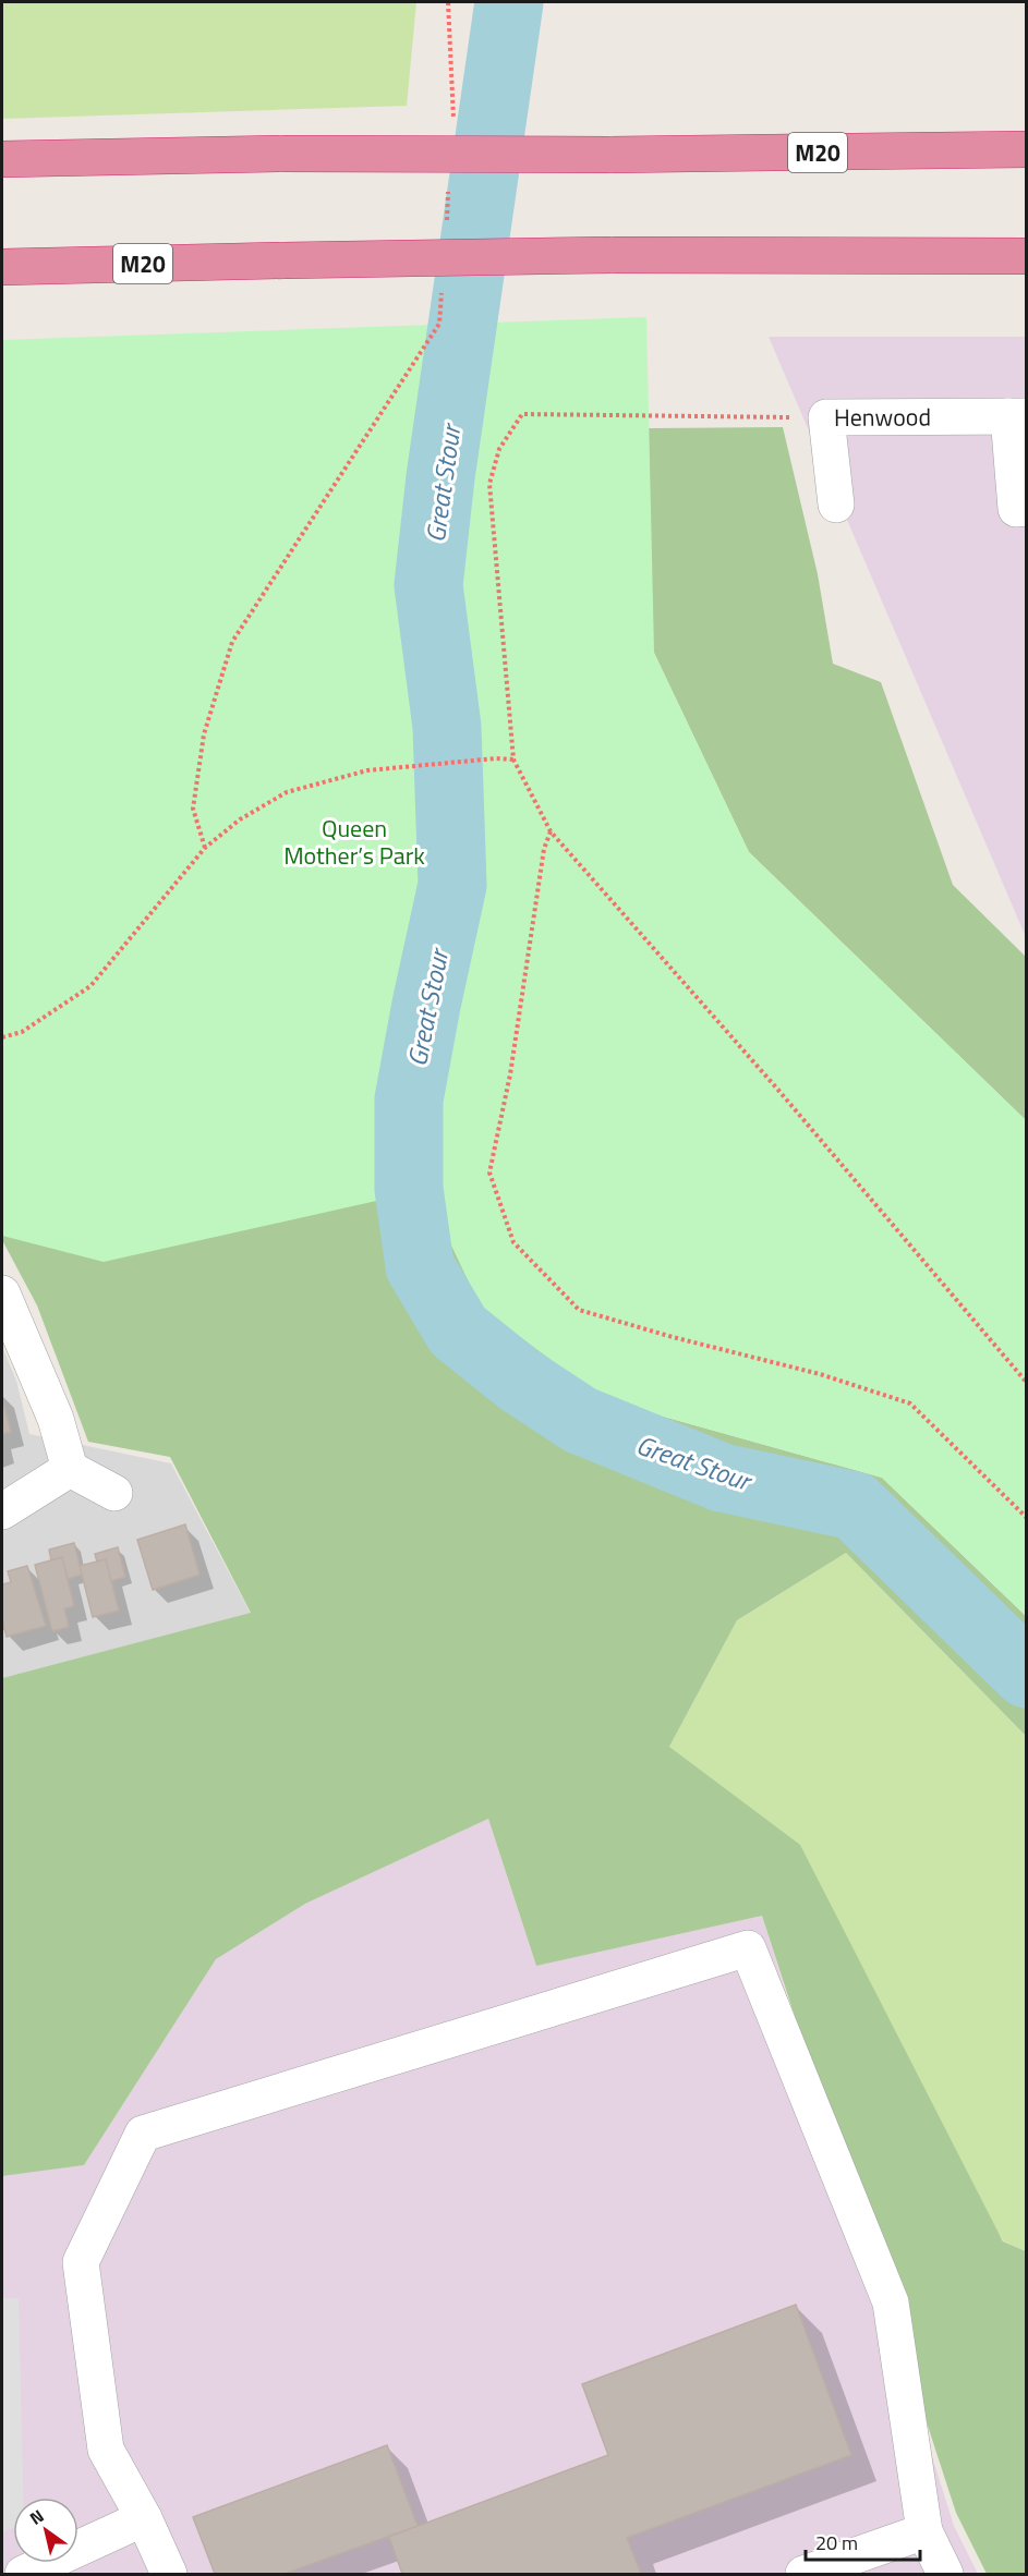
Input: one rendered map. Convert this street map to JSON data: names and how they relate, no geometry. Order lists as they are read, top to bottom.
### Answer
{
  "streets": {
    "highway": ["M20"],
    "street": ["Henwood"]
  },
  "water": ["Great Stour"],
  "parks": ["Queen Mother’s Park"],
  "scale_bar": "20 m",
  "north": "top left"
}
